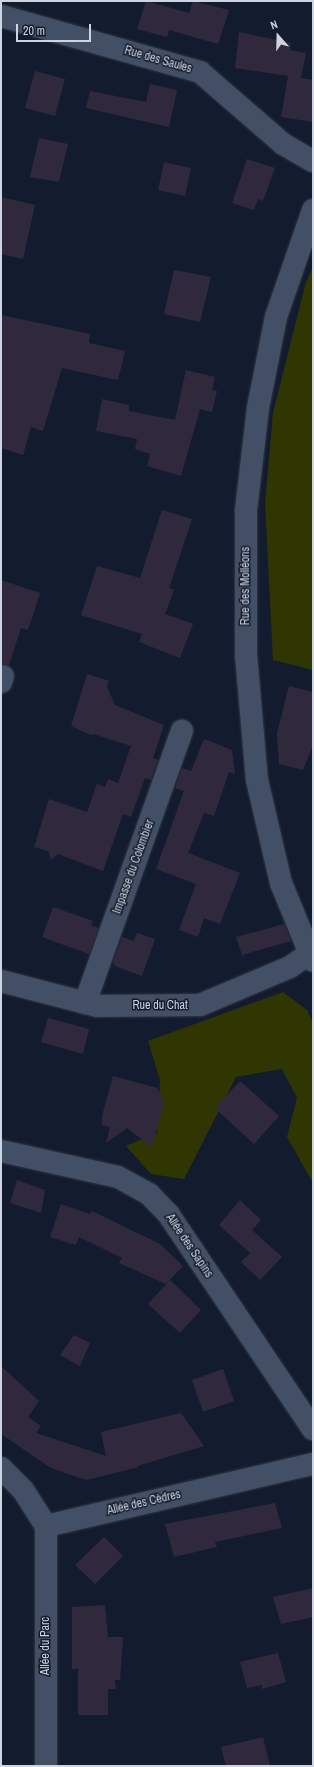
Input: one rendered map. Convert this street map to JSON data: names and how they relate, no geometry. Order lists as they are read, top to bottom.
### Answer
{
  "streets": {
    "street": [
      "Rue des Saules",
      "Rue des Molléons",
      "Impasse du Colombier",
      "Rue du Chat",
      "Allée des Sapins",
      "Allée des Cèdres",
      "Allée du Parc"
    ]
  },
  "crossings": [
    ["Rue des Molléons", "Rue du Chat"],
    ["Impasse du Colombier", "Rue du Chat"],
    ["Allée des Cèdres", "Allée du Parc"]
  ],
  "scale_bar": "20 m",
  "north": "top"
}
